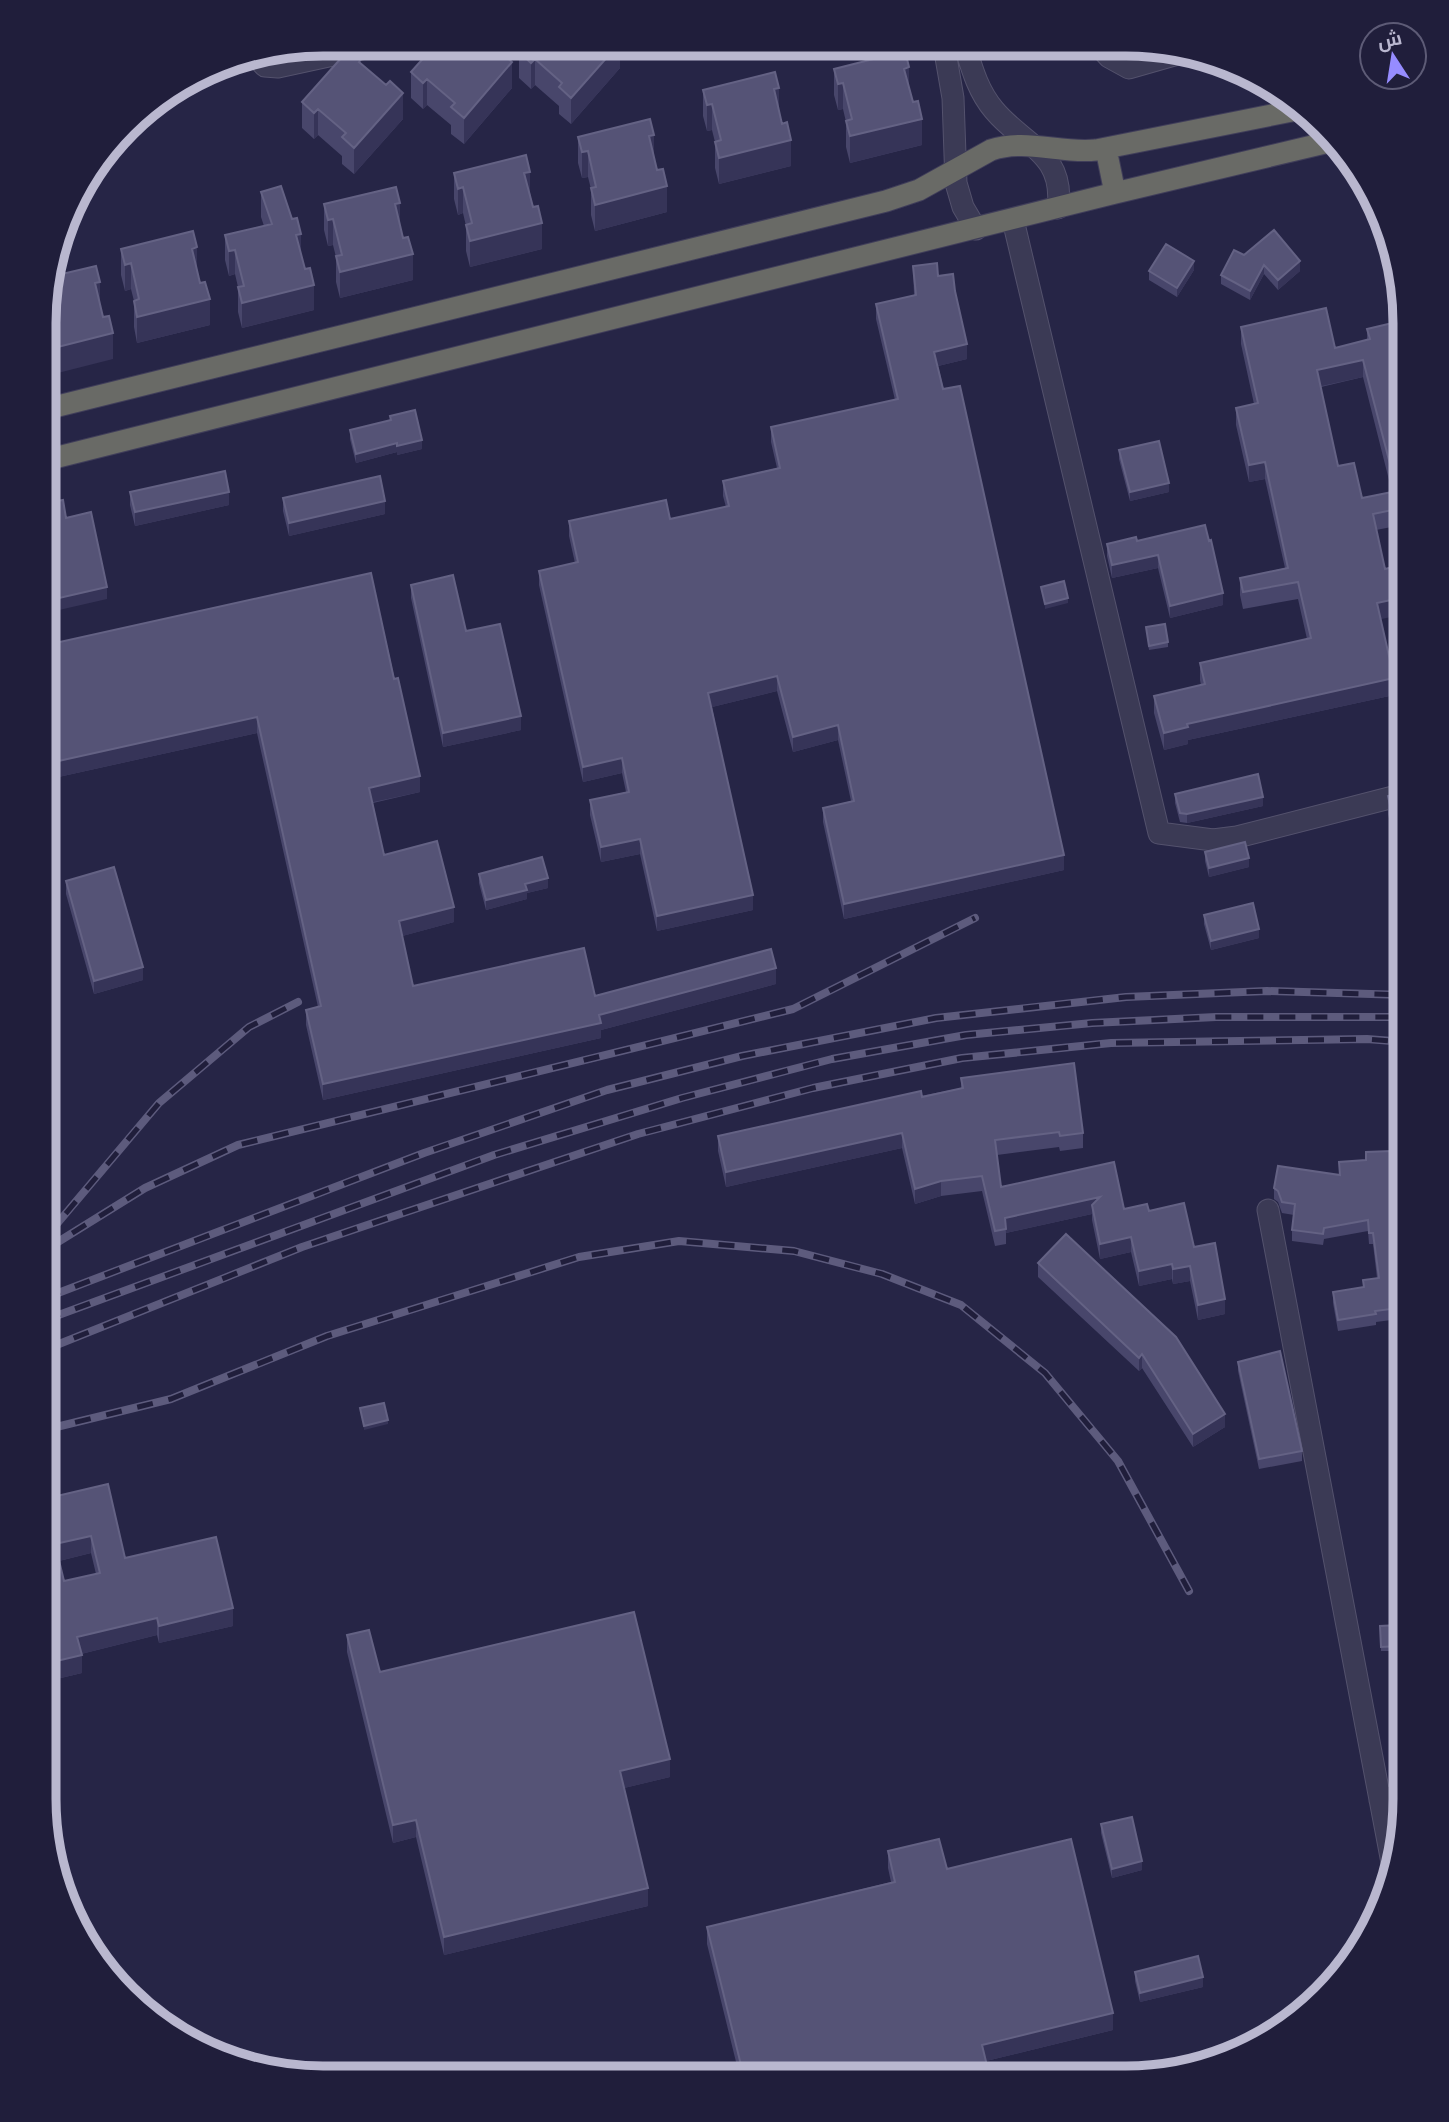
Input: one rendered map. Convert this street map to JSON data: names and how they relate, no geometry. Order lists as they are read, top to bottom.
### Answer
{
  "north": "top"
}
